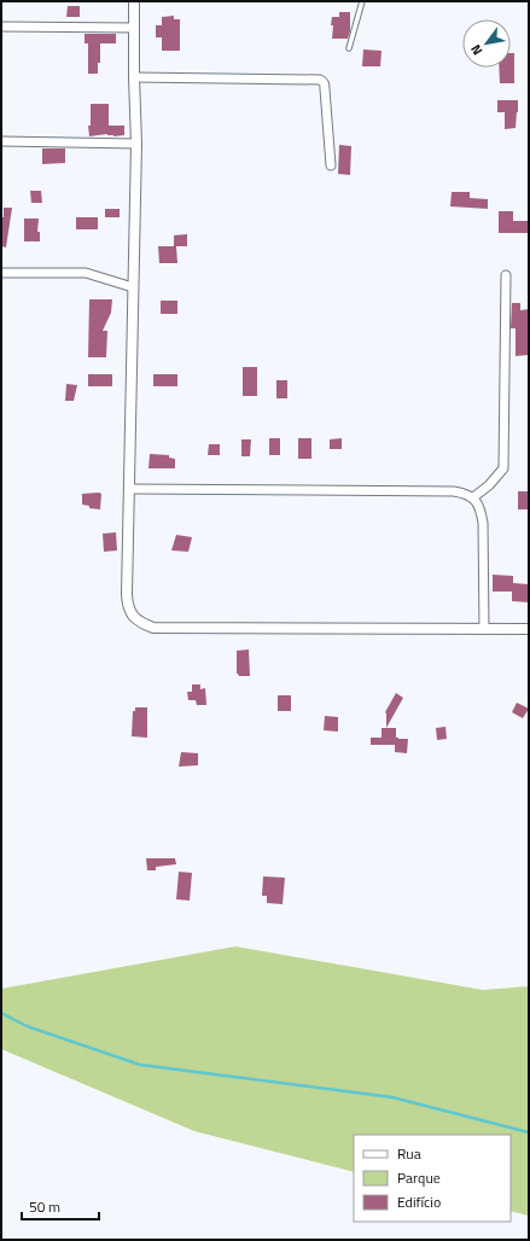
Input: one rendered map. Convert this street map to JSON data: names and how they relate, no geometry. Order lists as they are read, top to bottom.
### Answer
{
  "legend": ["Rua", "Parque", "Edifício"],
  "scale_bar": "50 m",
  "north": "bottom left"
}
